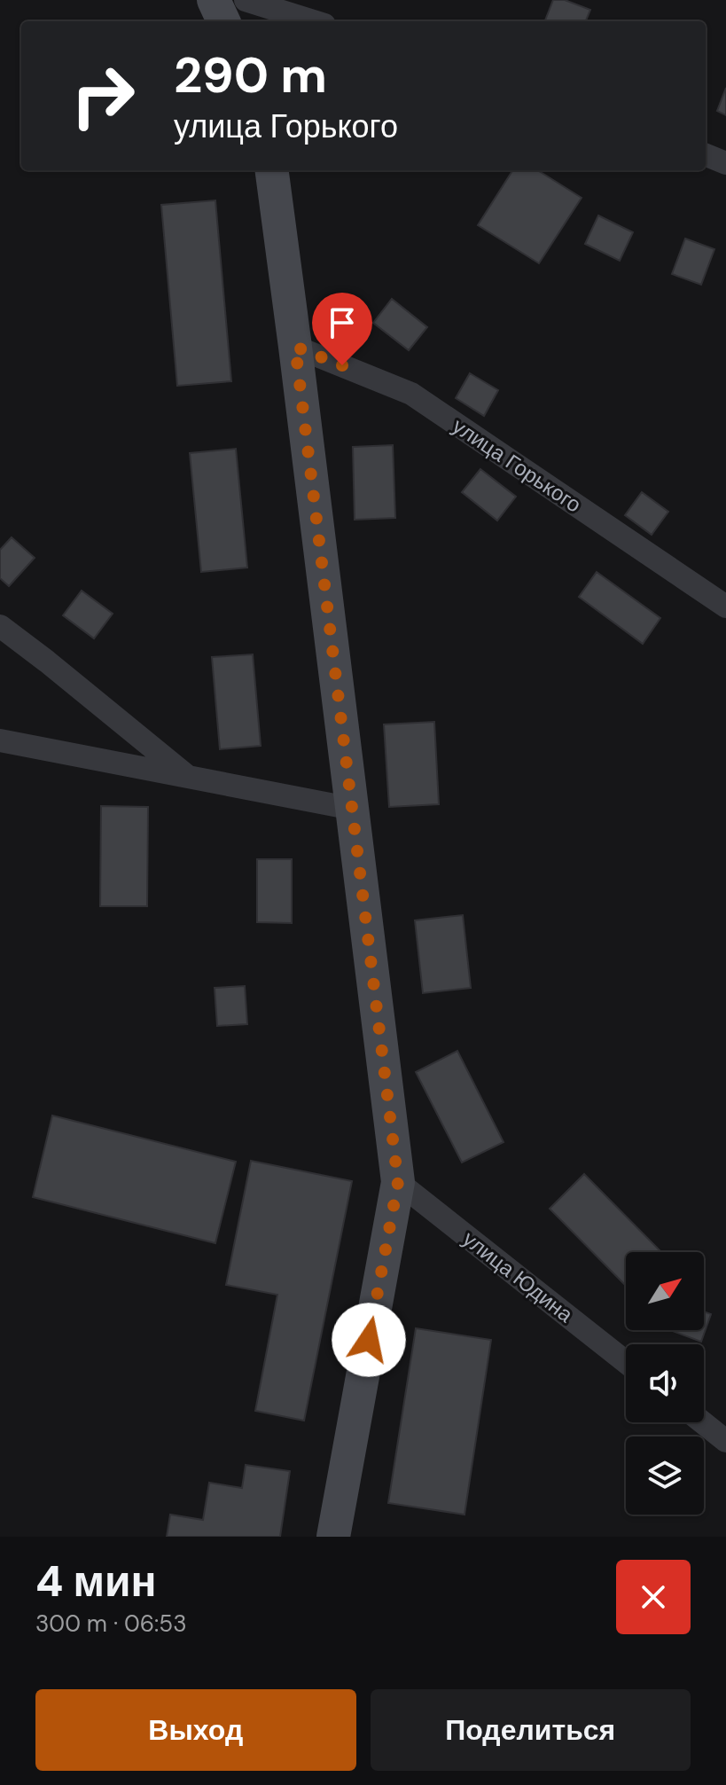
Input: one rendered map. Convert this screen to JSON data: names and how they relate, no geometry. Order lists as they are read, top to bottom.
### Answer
{
  "streets": {
    "street": ["улица Горького", "улица Юдина"]
  },
  "north": "top right",
  "page": {
    "turn": ["290 m", "улица Горького"],
    "heading": ["4 мин", "300 m · 06:53"],
    "buttons": ["Выход", "Поделиться"]
  }
}
